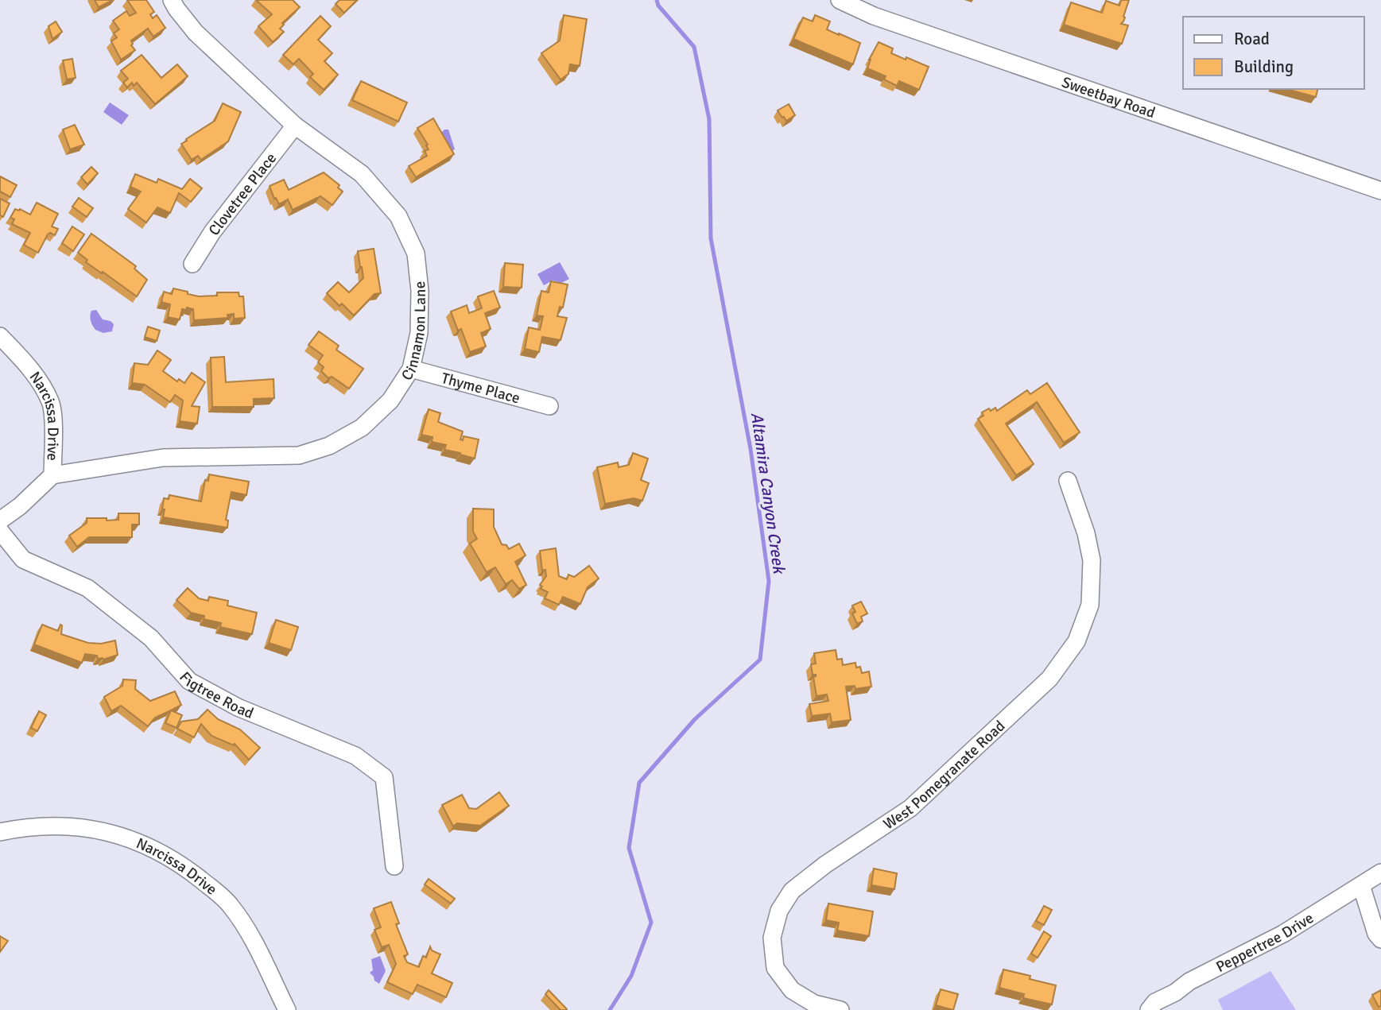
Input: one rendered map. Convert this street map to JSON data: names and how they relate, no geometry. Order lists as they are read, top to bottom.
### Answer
{
  "streets": {
    "street": [
      "Sweetbay Road",
      "Clovetree Place",
      "Cinnamon Lane",
      "Thyme Place",
      "Narcissa Drive",
      "Figtree Road",
      "West Pomegranate Road",
      "Peppertree Drive"
    ]
  },
  "crossings": [
    ["Clovetree Place", "Cinnamon Lane"],
    ["Cinnamon Lane", "Thyme Place"],
    ["Cinnamon Lane", "Narcissa Drive"]
  ],
  "water": ["Altamira Canyon Creek"],
  "legend": ["Road", "Building"]
}
